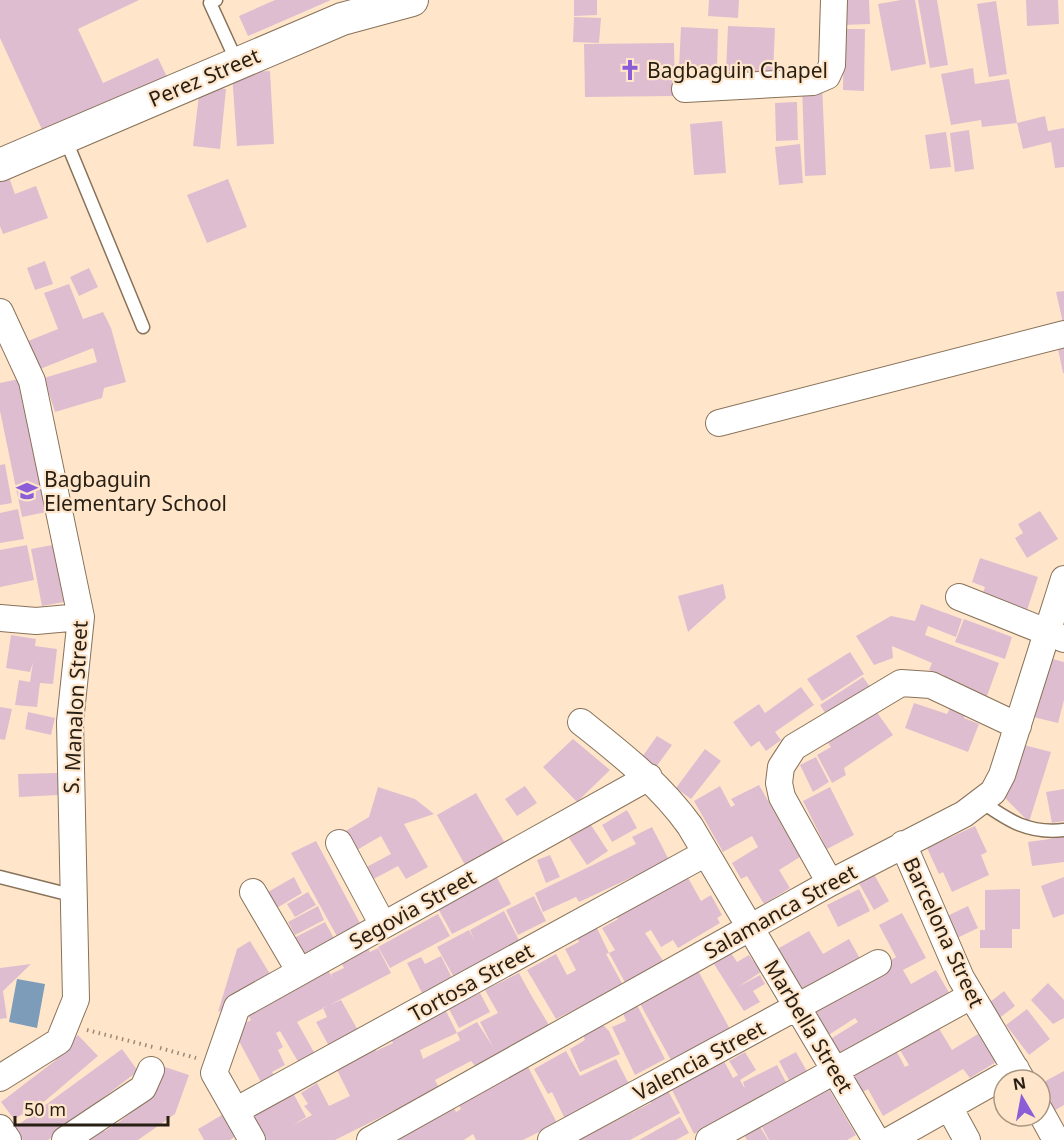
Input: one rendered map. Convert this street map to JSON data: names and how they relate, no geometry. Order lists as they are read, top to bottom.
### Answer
{
  "streets": {
    "street": [
      "Perez Street",
      "S. Manalon Street",
      "Segovia Street",
      "Salamanca Street",
      "Barcelona Street",
      "Tortosa Street",
      "Marbella Street",
      "Valencia Street"
    ]
  },
  "crossings": [
    ["Segovia Street", "Marbella Street"],
    ["Salamanca Street", "Barcelona Street"],
    ["Salamanca Street", "Marbella Street"],
    ["Tortosa Street", "Marbella Street"],
    ["Marbella Street", "Valencia Street"]
  ],
  "places": {
    "church": ["Bagbaguin Chapel"],
    "school or university": ["Bagbaguin Elementary School"]
  },
  "scale_bar": "50 m",
  "north": "top"
}
